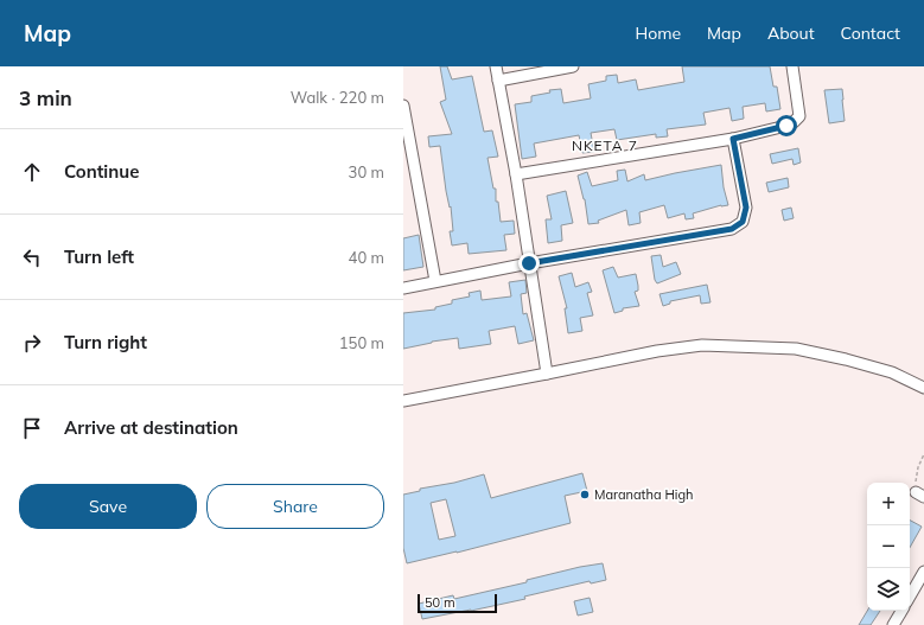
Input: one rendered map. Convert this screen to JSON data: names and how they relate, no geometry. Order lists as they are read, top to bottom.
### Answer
{
  "districts": ["NKETA 7"],
  "places": ["Maranatha High"],
  "scale_bar": "50 m",
  "page": {
    "header": "Map",
    "nav": [
      "Home",
      "Map",
      "About",
      "Contact"
    ],
    "heading": ["3 min", "Walk · 220 m"],
    "list": [
      ["Continue", "30 m"],
      ["Turn left", "40 m"],
      ["Turn right", "150 m"],
      "Arrive at destination"
    ],
    "buttons": ["Save", "Share"],
    "map_buttons": ["+", "−"],
    "scale": "50 m"
  }
}
